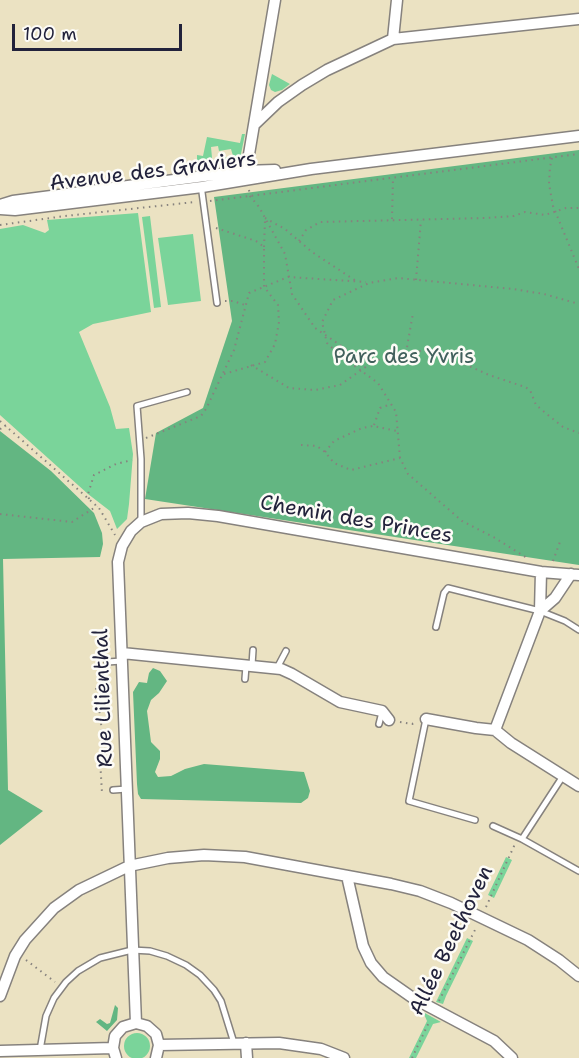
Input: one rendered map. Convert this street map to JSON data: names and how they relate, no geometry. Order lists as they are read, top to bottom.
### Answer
{
  "streets": {
    "street": ["Avenue des Graviers", "Chemin des Princes", "Rue Lilienthal"],
    "path": ["Allée Beethoven"]
  },
  "crossings": [
    ["Chemin des Princes", "Rue Lilienthal"]
  ],
  "parks": ["Parc des Yvris"],
  "scale_bar": "100 m"
}
